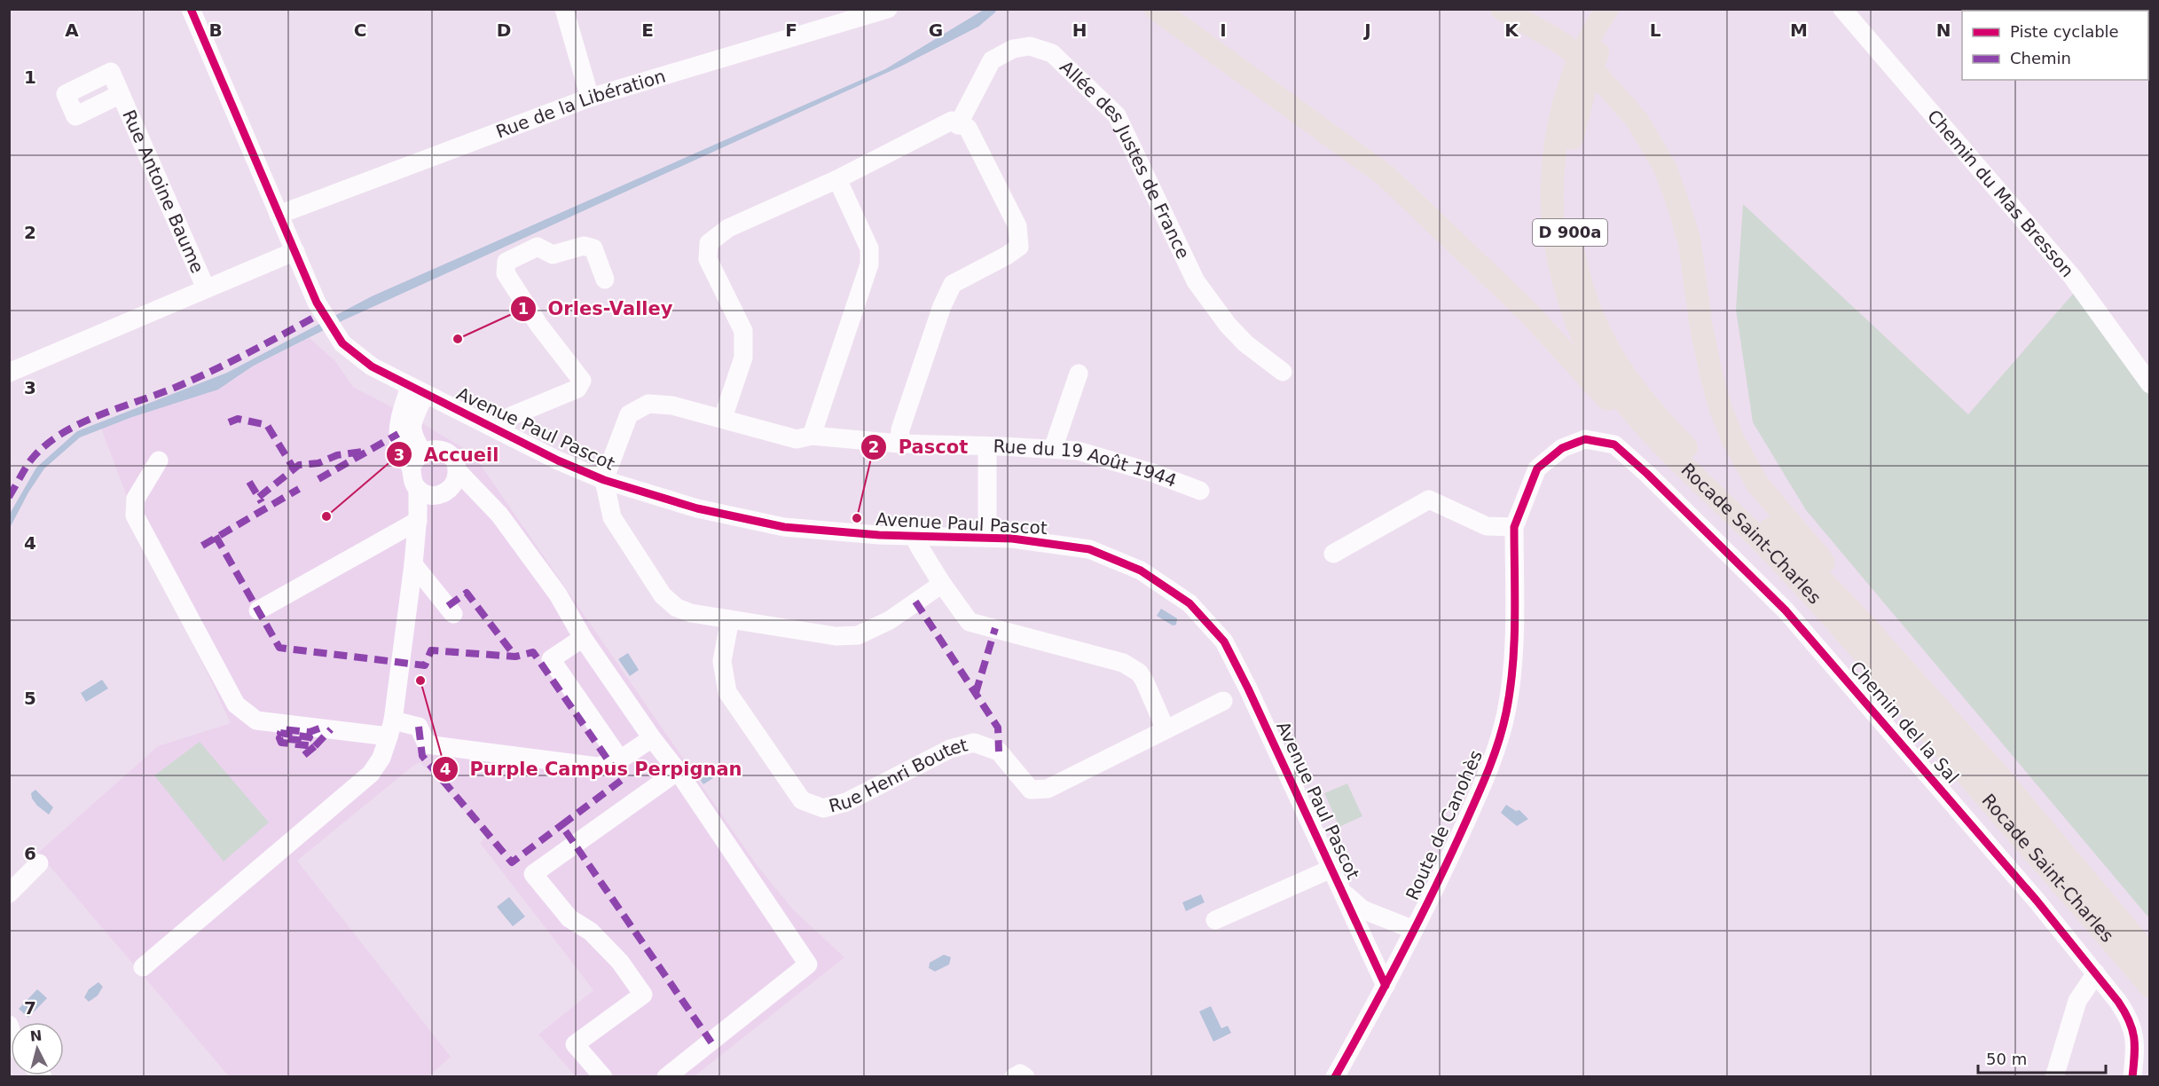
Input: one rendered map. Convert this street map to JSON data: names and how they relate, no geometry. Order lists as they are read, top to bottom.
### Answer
{
  "streets": {
    "main road": ["D 900a", "Rocade Saint-Charles"],
    "street": [
      "Rue de la Libération",
      "Allée des Justes de France",
      "Rue Antoine Baume",
      "Chemin du Mas Bresson",
      "Avenue Paul Pascot",
      "Rue du 19 Août 1944",
      "Chemin del la Sal",
      "Rue Henri Boutet",
      "Route de Canohès"
    ]
  },
  "crossings": [
    ["Rue de la Libération", "Avenue Paul Pascot"],
    ["Avenue Paul Pascot", "Rue du 19 Août 1944"],
    ["Avenue Paul Pascot", "Route de Canohès"],
    ["Chemin del la Sal", "Route de Canohès"]
  ],
  "places": [
    "Orles-Valley",
    "Accueil",
    "Pascot",
    "Purple Campus Perpignan"
  ],
  "legend": ["Piste cyclable", "Chemin"],
  "scale_bar": "50 m",
  "north": "top",
  "grid": {
    "columns": [
      "A",
      "B",
      "C",
      "D",
      "E",
      "F",
      "G",
      "H",
      "I",
      "J",
      "K",
      "L",
      "M",
      "N"
    ],
    "rows": [
      "1",
      "2",
      "3",
      "4",
      "5",
      "6",
      "7"
    ]
  }
}
